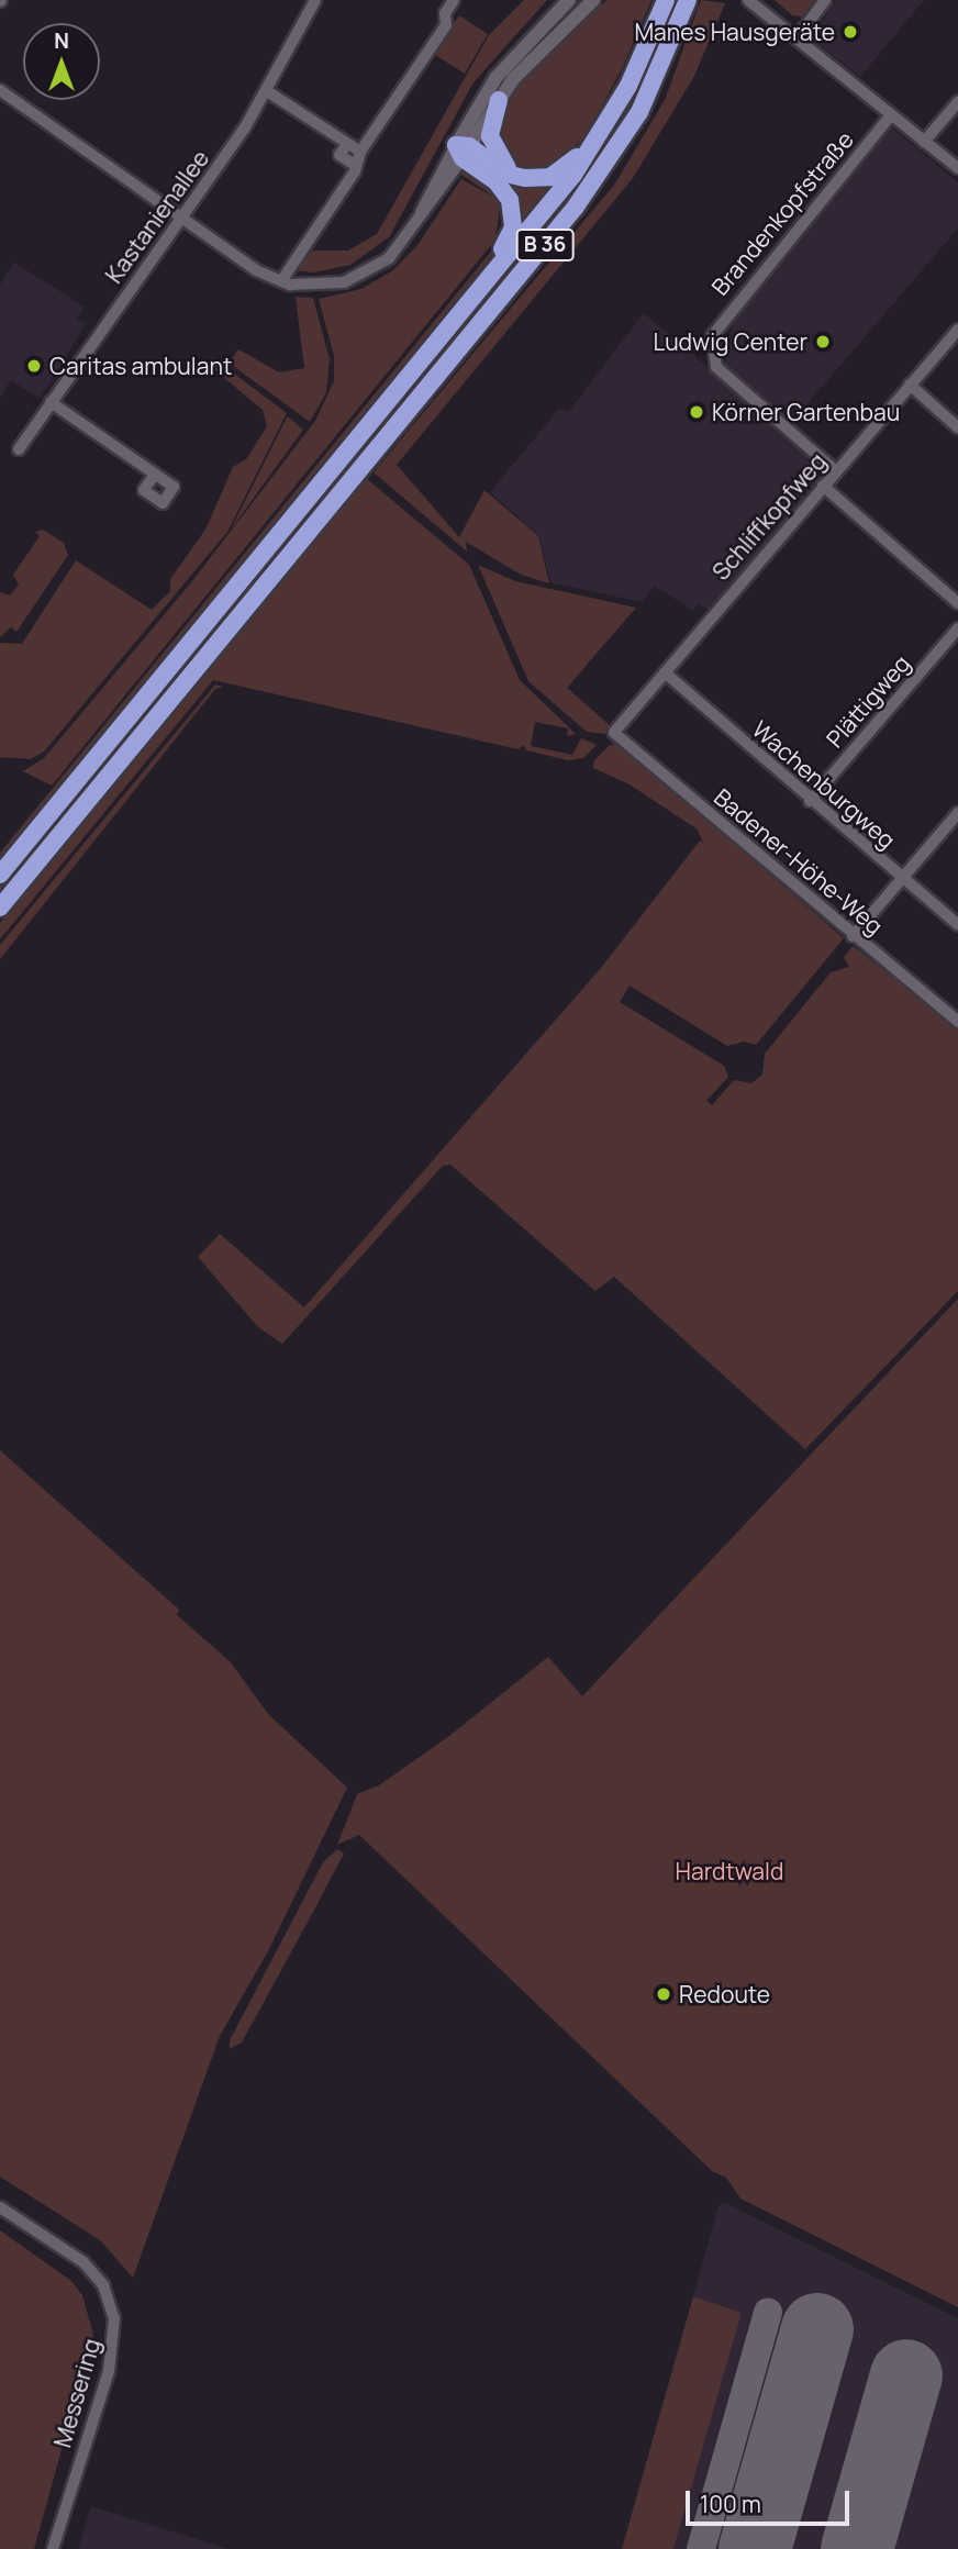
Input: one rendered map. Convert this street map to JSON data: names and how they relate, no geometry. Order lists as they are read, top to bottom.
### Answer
{
  "streets": {
    "highway": ["B 36"],
    "street": [
      "Brandenkopfstraße",
      "Kastanienallee",
      "Schliffkopfweg",
      "Plättigweg",
      "Wachenburgweg",
      "Badener-Höhe-Weg",
      "Messering"
    ]
  },
  "crossings": [
    ["Brandenkopfstraße", "Schliffkopfweg"],
    ["Schliffkopfweg", "Wachenburgweg"],
    ["Schliffkopfweg", "Badener-Höhe-Weg"],
    ["Plättigweg", "Wachenburgweg"]
  ],
  "parks": ["Hardtwald"],
  "places": [
    "Manes Hausgeräte",
    "Ludwig Center",
    "Caritas ambulant",
    "Körner Gartenbau",
    "Redoute"
  ],
  "scale_bar": "100 m",
  "north": "top"
}
